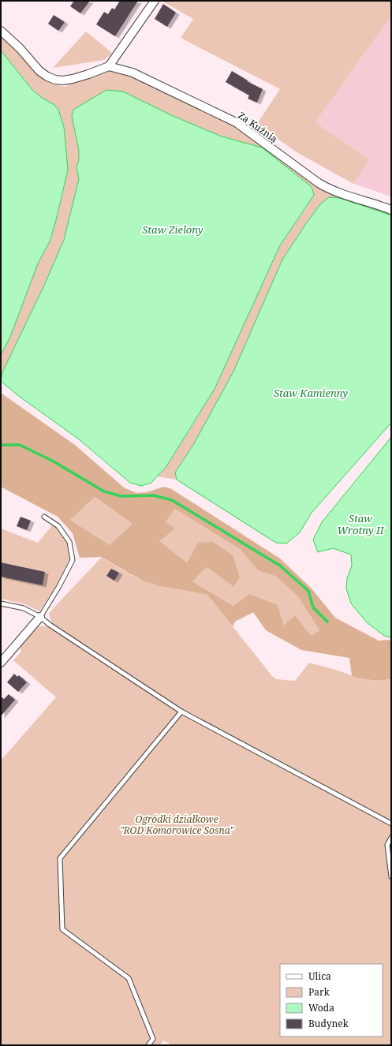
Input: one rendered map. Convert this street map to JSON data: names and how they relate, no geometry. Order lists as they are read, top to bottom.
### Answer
{
  "streets": {
    "street": ["Za Kuźnią"]
  },
  "water": ["Staw Zielony", "Staw Kamienny", "Staw Wrotny II"],
  "parks": ["Ogródki działkowe \"ROD Komorowice Sosna\""],
  "legend": [
    "Ulica",
    "Park",
    "Woda",
    "Budynek"
  ]
}
